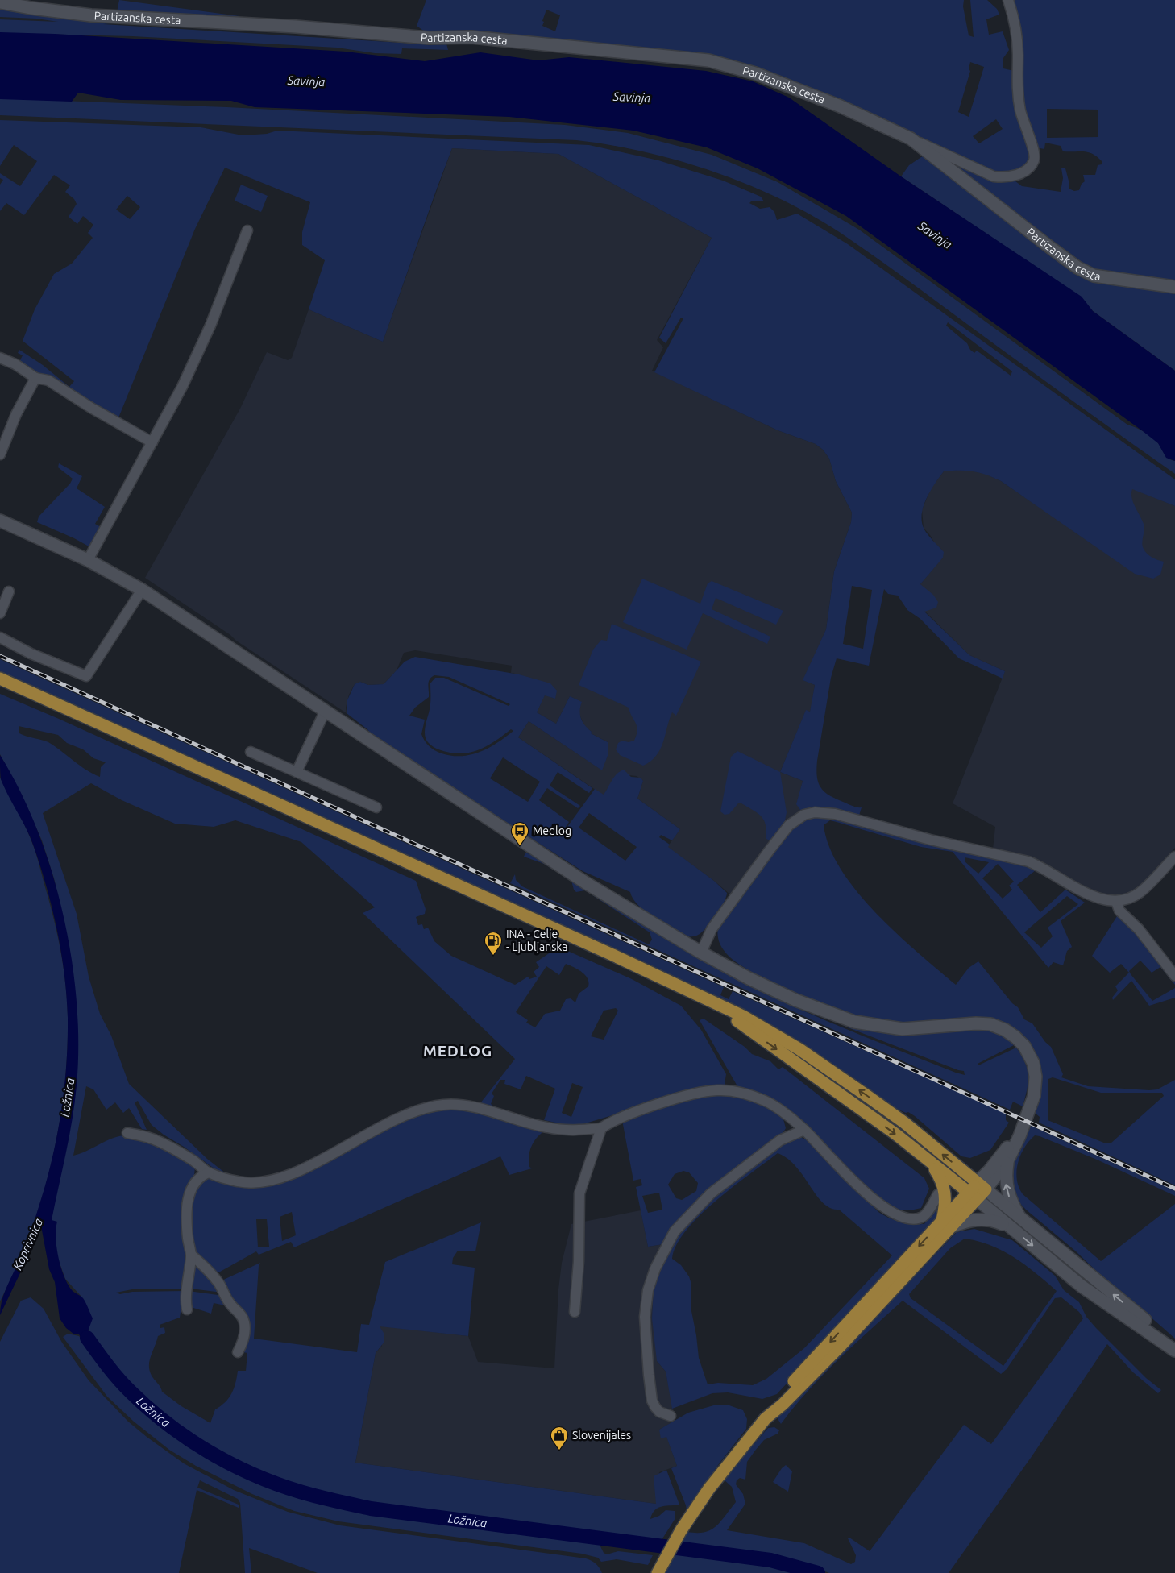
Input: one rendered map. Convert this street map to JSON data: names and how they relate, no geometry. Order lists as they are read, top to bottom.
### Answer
{
  "streets": {
    "street": ["Partizanska cesta"]
  },
  "districts": ["MEDLOG"],
  "water": ["Savinja", "Ložnica", "Koprivnica"],
  "places": {
    "bus stop": ["Medlog"],
    "fuel station": ["INA - Celje - Ljubljanska"],
    "shop": ["Slovenijales"]
  }
}
